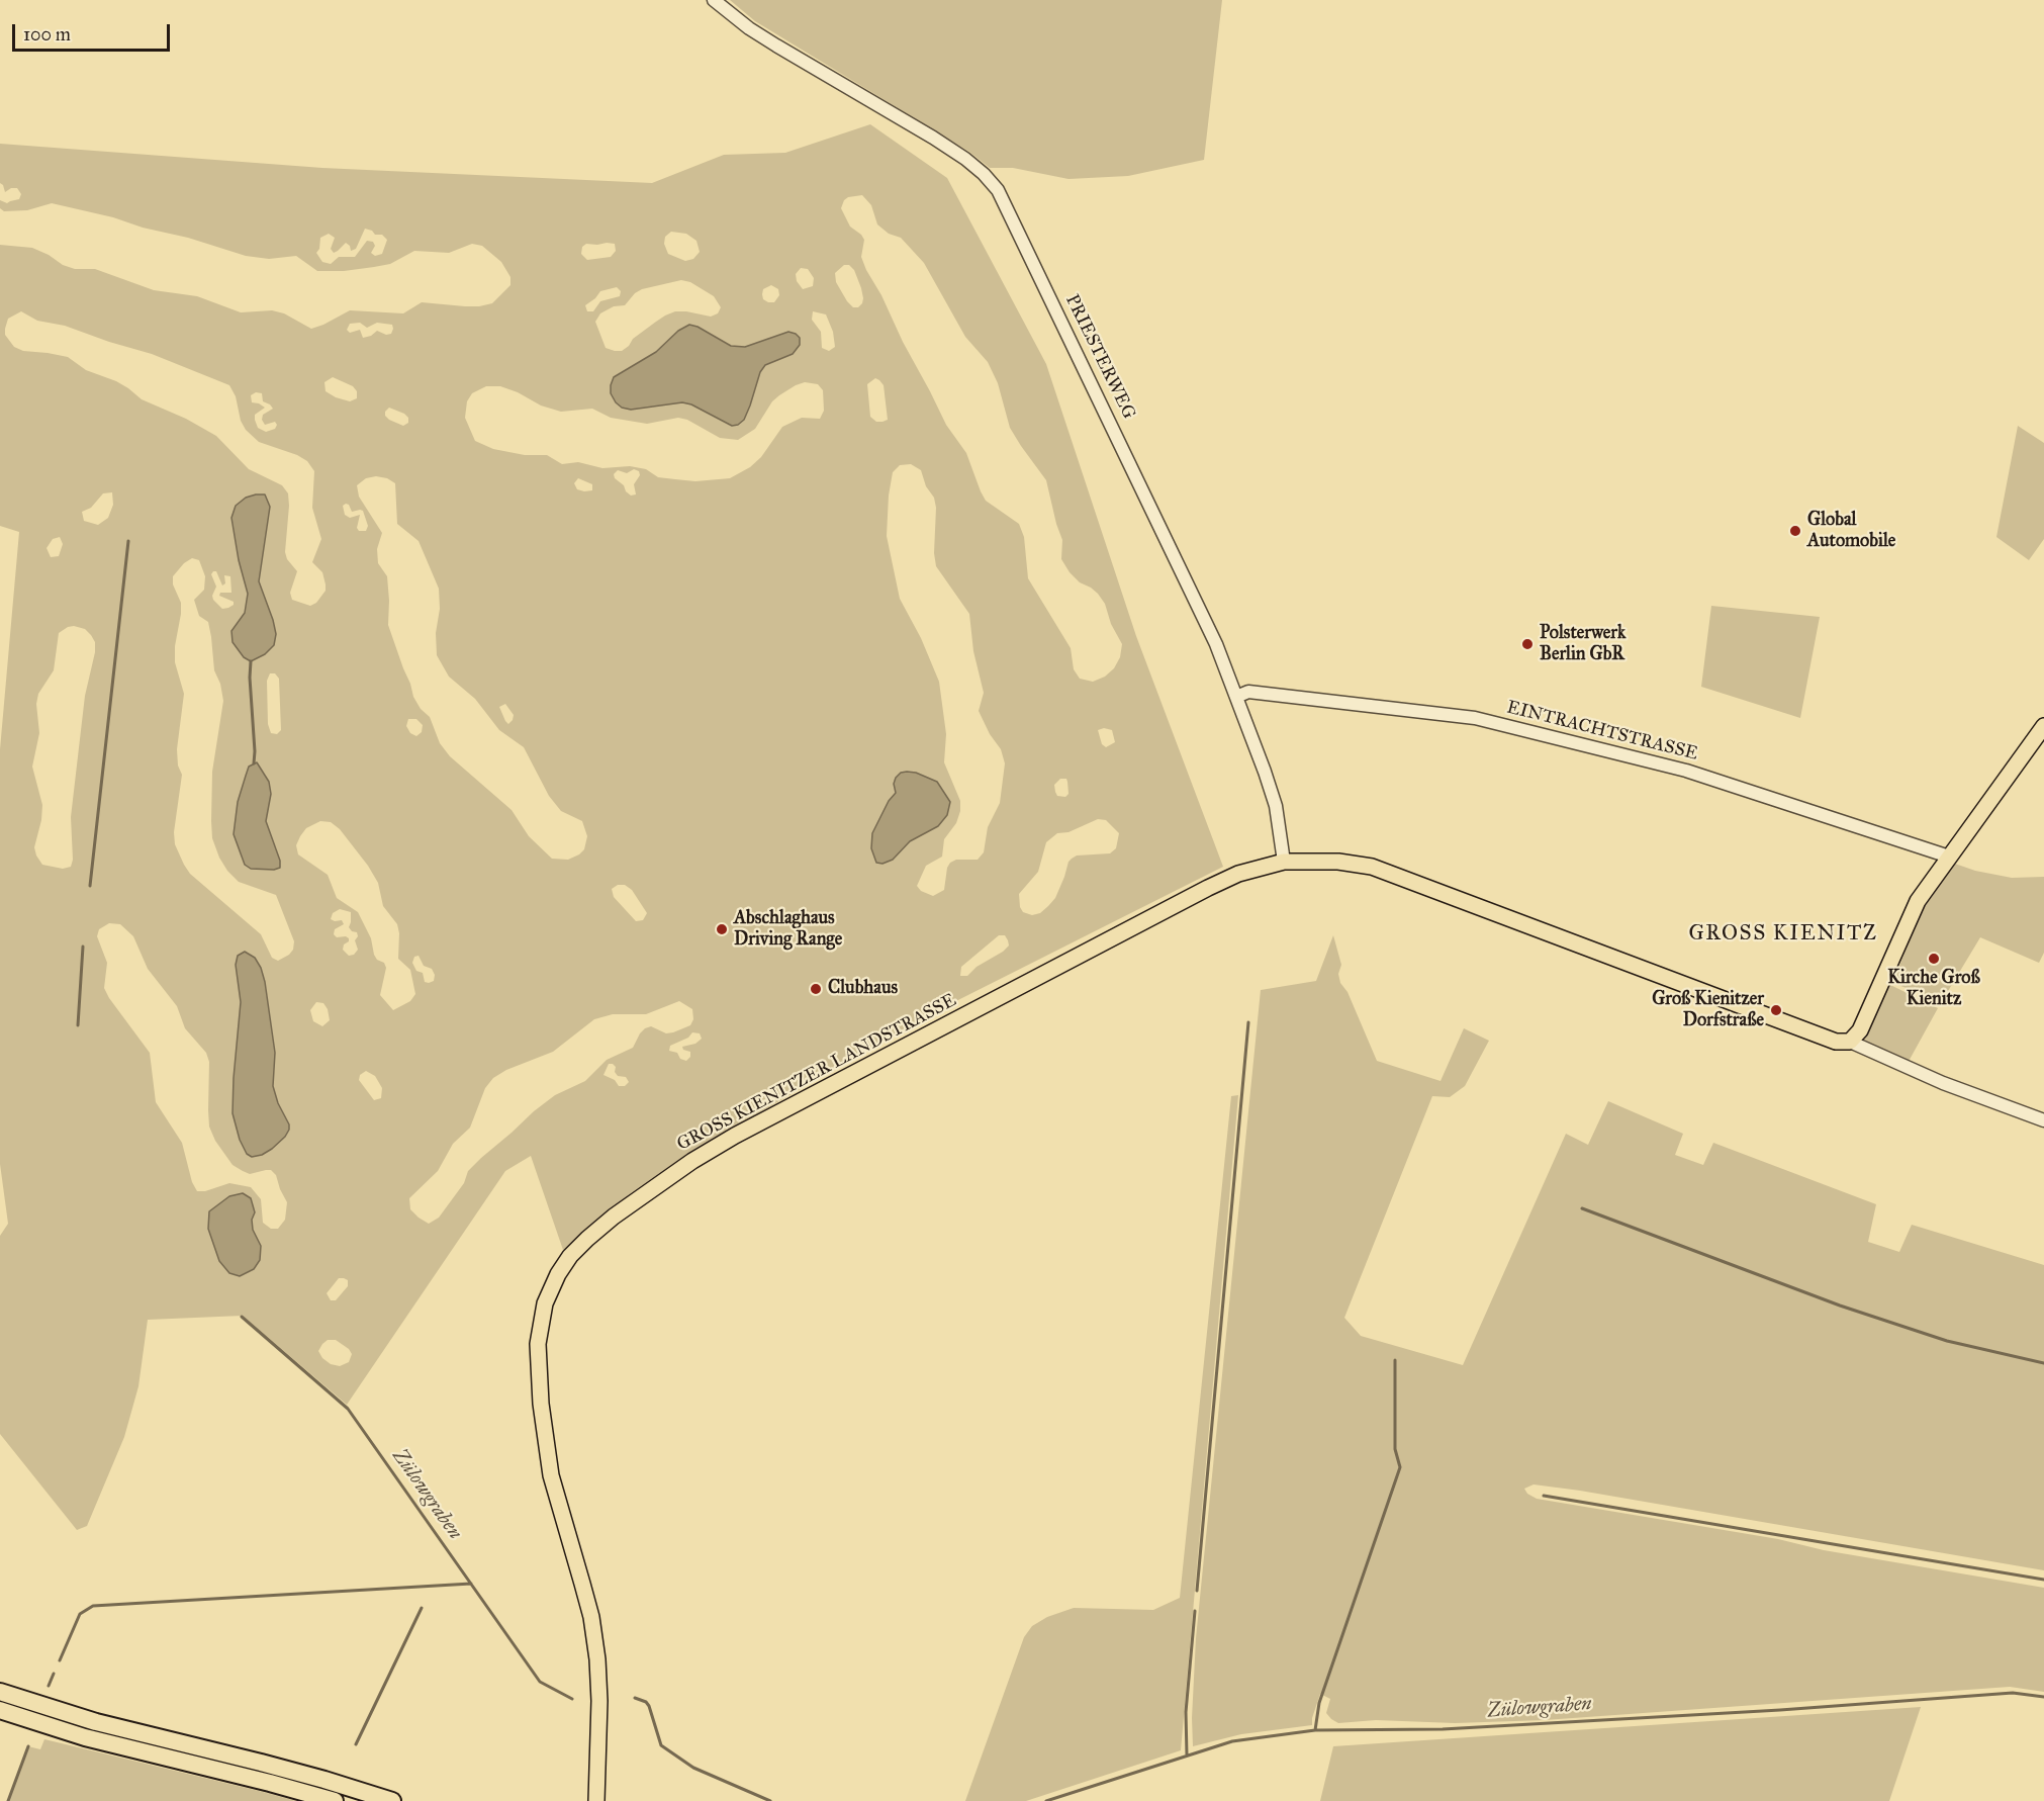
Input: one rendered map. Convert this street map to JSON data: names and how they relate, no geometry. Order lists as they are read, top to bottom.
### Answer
{
  "streets": {
    "main road": ["GROSS KIENITZER LANDSTRASSE"],
    "street": ["PRIESTERWEG", "EINTRACHTSTRASSE"]
  },
  "crossings": [
    ["PRIESTERWEG", "EINTRACHTSTRASSE"],
    ["PRIESTERWEG", "GROSS KIENITZER LANDSTRASSE"]
  ],
  "districts": ["GROSS KIENITZ"],
  "water": ["Zülowgraben"],
  "places": [
    "Global Automobile",
    "Polsterwerk Berlin GbR",
    "Abschlaghaus Driving Range",
    "Kirche Groß Kienitz",
    "Clubhaus",
    "Groß Kienitzer Dorfstraße"
  ],
  "scale_bar": "100 m"
}
